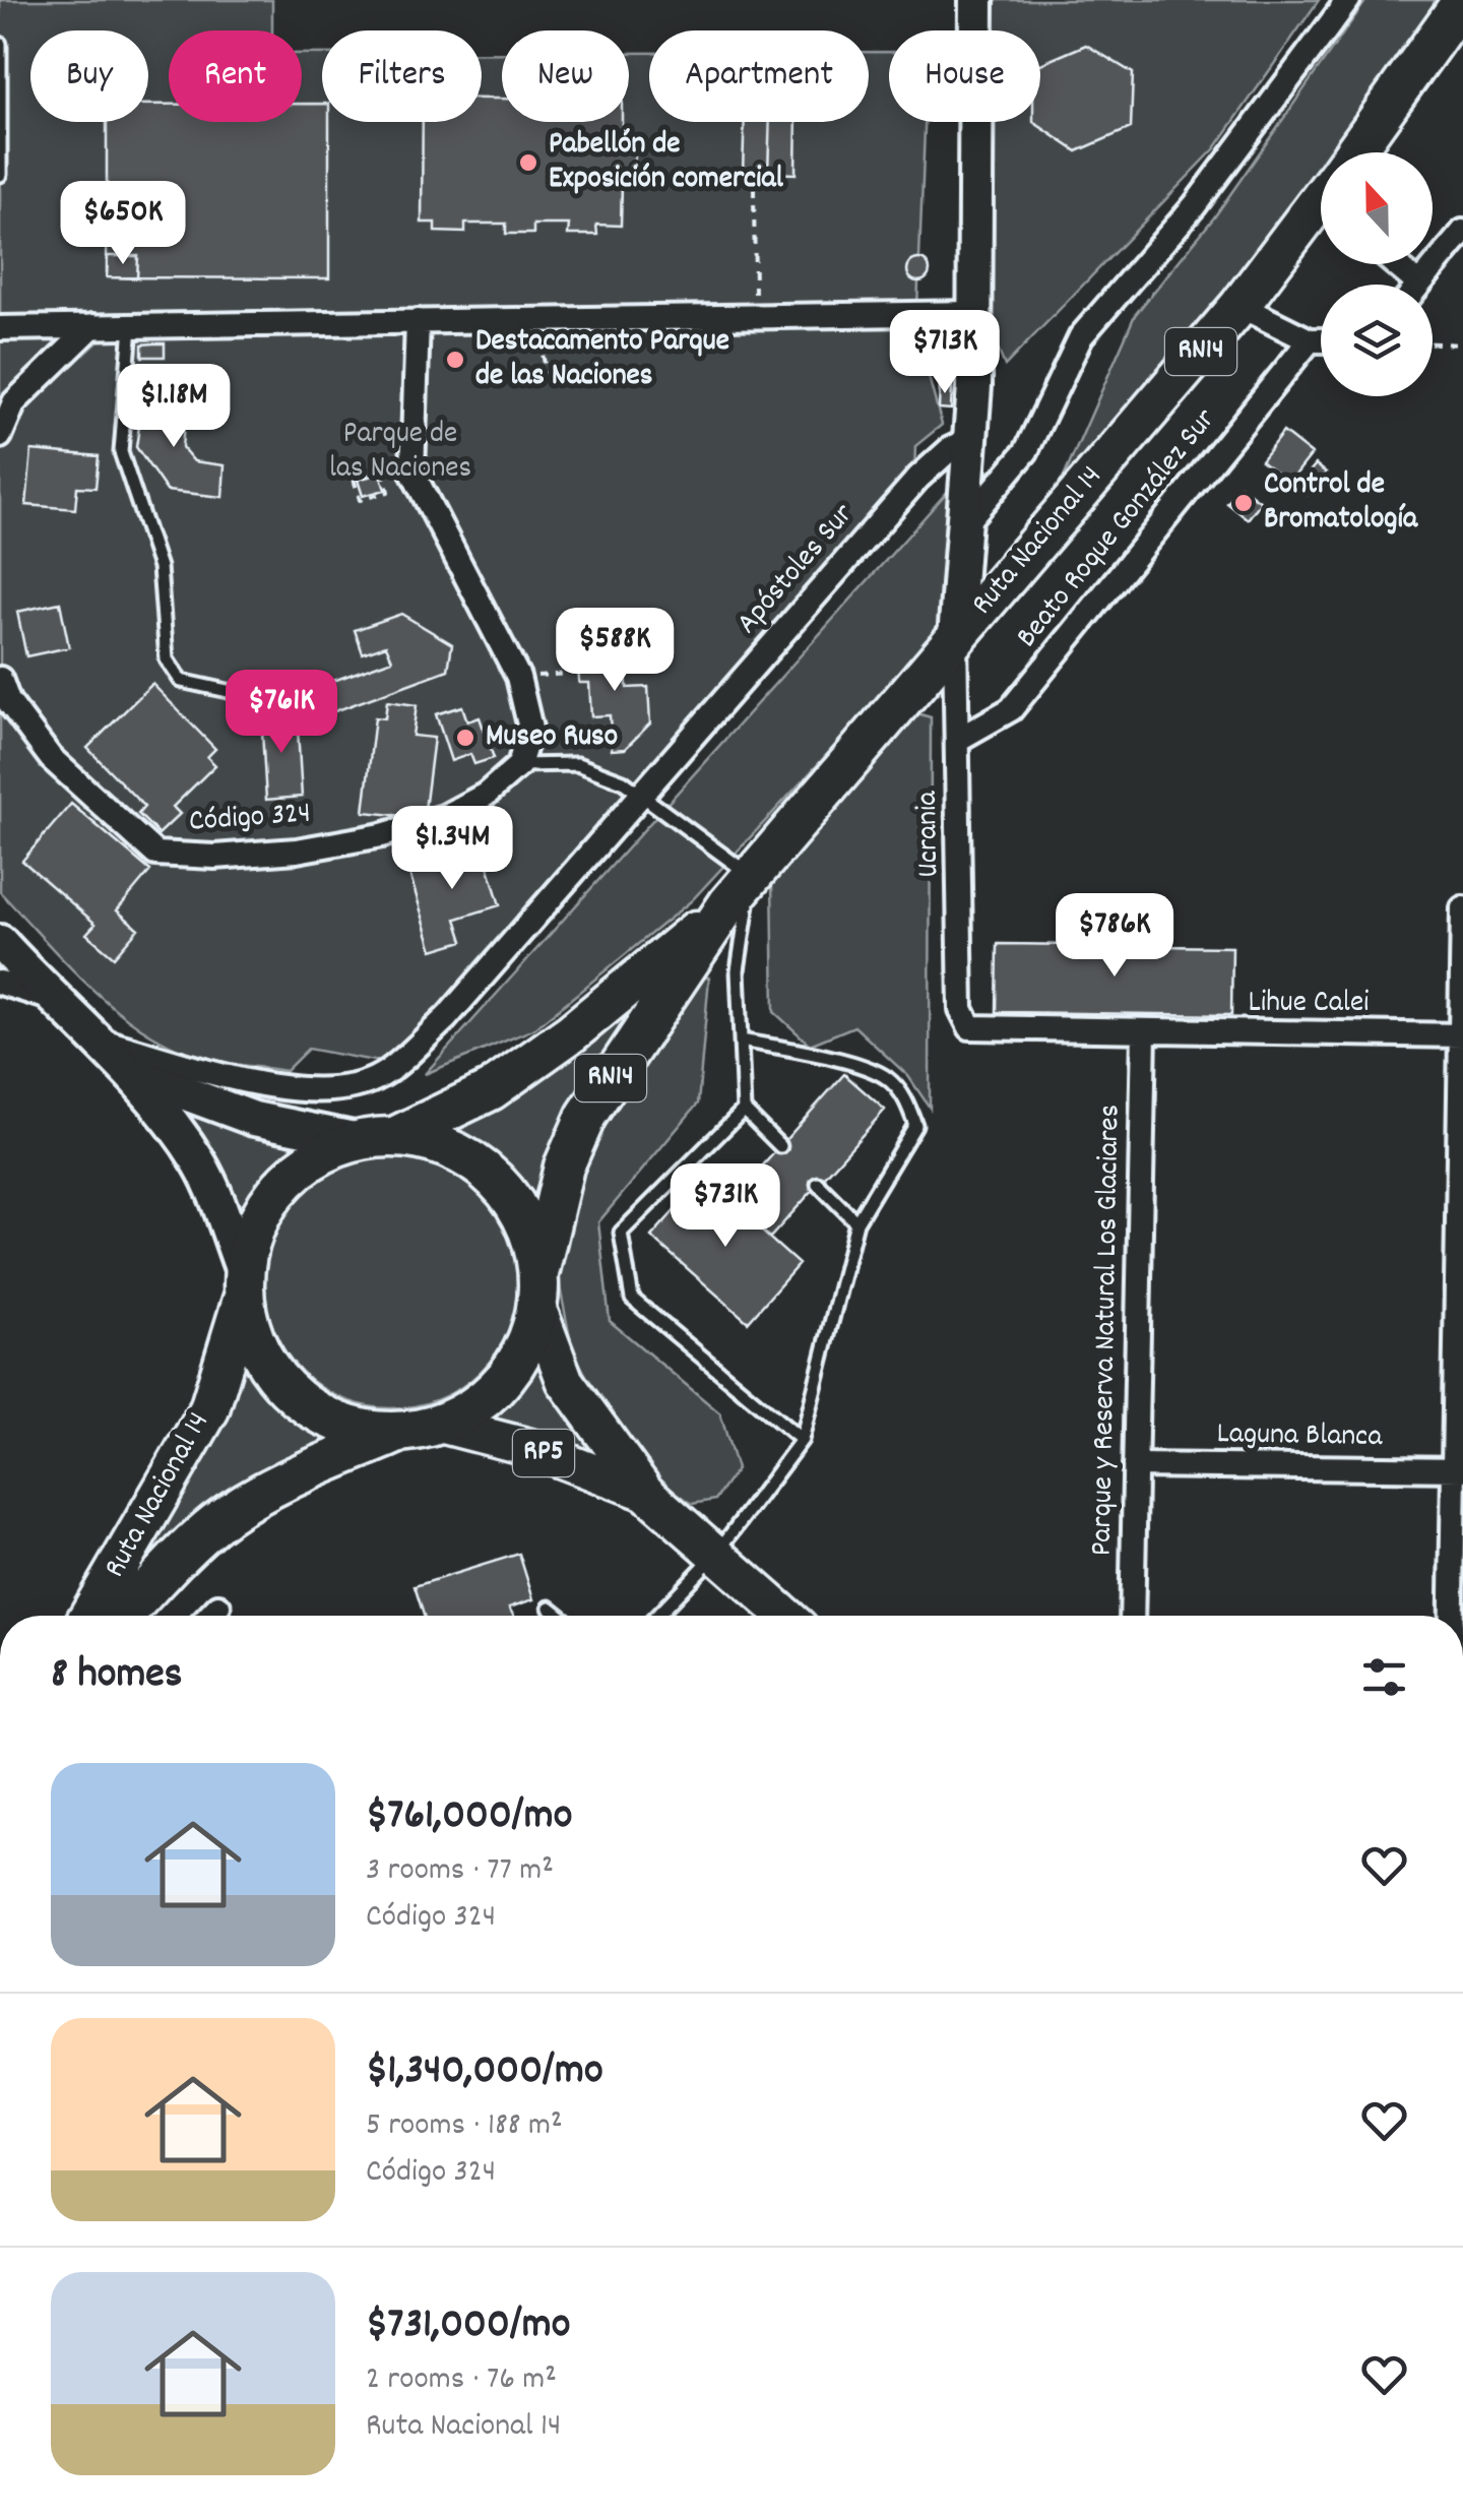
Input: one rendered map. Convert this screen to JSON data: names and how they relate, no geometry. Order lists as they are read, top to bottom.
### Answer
{
  "streets": {
    "highway": ["RN14", "Ruta Nacional 14"],
    "main road": ["RP5"],
    "street": [
      "Beato Roque González Sur",
      "Apóstoles Sur",
      "Código 324",
      "Ucrania",
      "Lihue Calei",
      "Parque y Reserva Natural Los Glaciares",
      "Laguna Blanca"
    ]
  },
  "crossings": [
    ["RN14", "Ruta Nacional 14"],
    ["RN14", "RP5"],
    ["Beato Roque González Sur", "Ucrania"],
    ["Ruta Nacional 14", "Ucrania"],
    ["Ruta Nacional 14", "RP5"],
    ["Ucrania", "Lihue Calei"],
    ["Lihue Calei", "Parque y Reserva Natural Los Glaciares"],
    ["Parque y Reserva Natural Los Glaciares", "Laguna Blanca"]
  ],
  "parks": ["Parque de las Naciones"],
  "places": [
    "Pabellón de Exposición comercial",
    "Destacamento Parque de las Naciones",
    "Control de Bromatología",
    "Museo Ruso"
  ],
  "north": "top",
  "page": {
    "chip": [
      "Buy",
      "Rent",
      "Filters",
      "New",
      "Apartment",
      "House"
    ],
    "price": [
      "$650K",
      "$713K",
      "$1.18M",
      "$588K",
      "$761K",
      "$1.34M",
      "$786K",
      "$731K"
    ],
    "heading": "8 homes",
    "list": [
      {
        "name": "$761,000/mo",
        "note": "3 rooms · 77 m² · Código 324"
      },
      {
        "name": "$1,340,000/mo",
        "note": "5 rooms · 188 m² · Código 324"
      },
      {
        "name": "$731,000/mo",
        "note": "2 rooms · 76 m² · Ruta Nacional 14"
      }
    ]
  }
}
